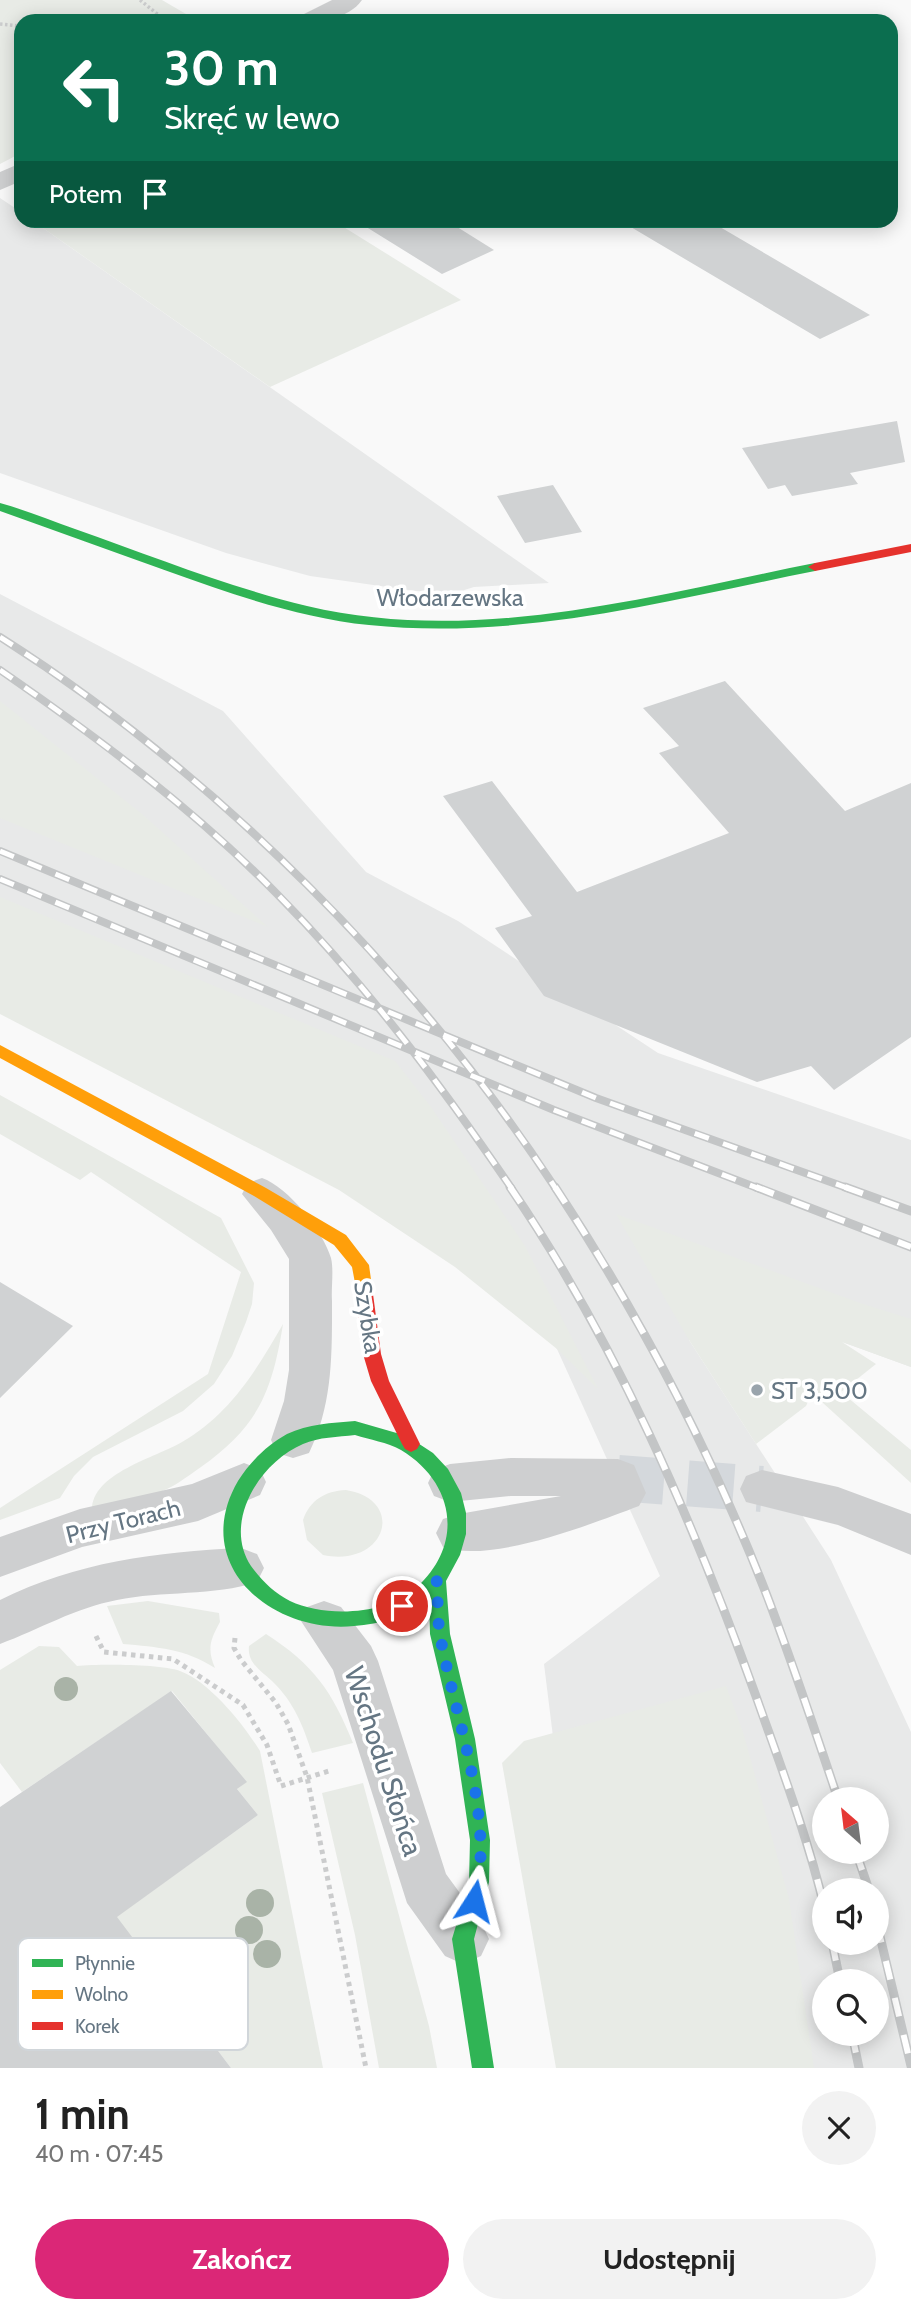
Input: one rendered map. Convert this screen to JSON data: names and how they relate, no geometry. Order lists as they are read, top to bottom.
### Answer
{
  "streets": {
    "street": [
      "Włodarzewska",
      "Szybka",
      "Przy Torach",
      "Wschodu Słońca"
    ]
  },
  "crossings": [
    ["Szybka", "Przy Torach"],
    ["Szybka", "Wschodu Słońca"],
    ["Przy Torach", "Wschodu Słońca"]
  ],
  "places": ["ST 3,500"],
  "legend": ["Płynnie", "Wolno", "Korek"],
  "north": "top left",
  "page": {
    "turn": ["30 m", "Skręć w lewo"],
    "then": "Potem",
    "heading": ["1 min", "40 m · 07:45"],
    "buttons": ["Zakończ", "Udostępnij"]
  }
}
